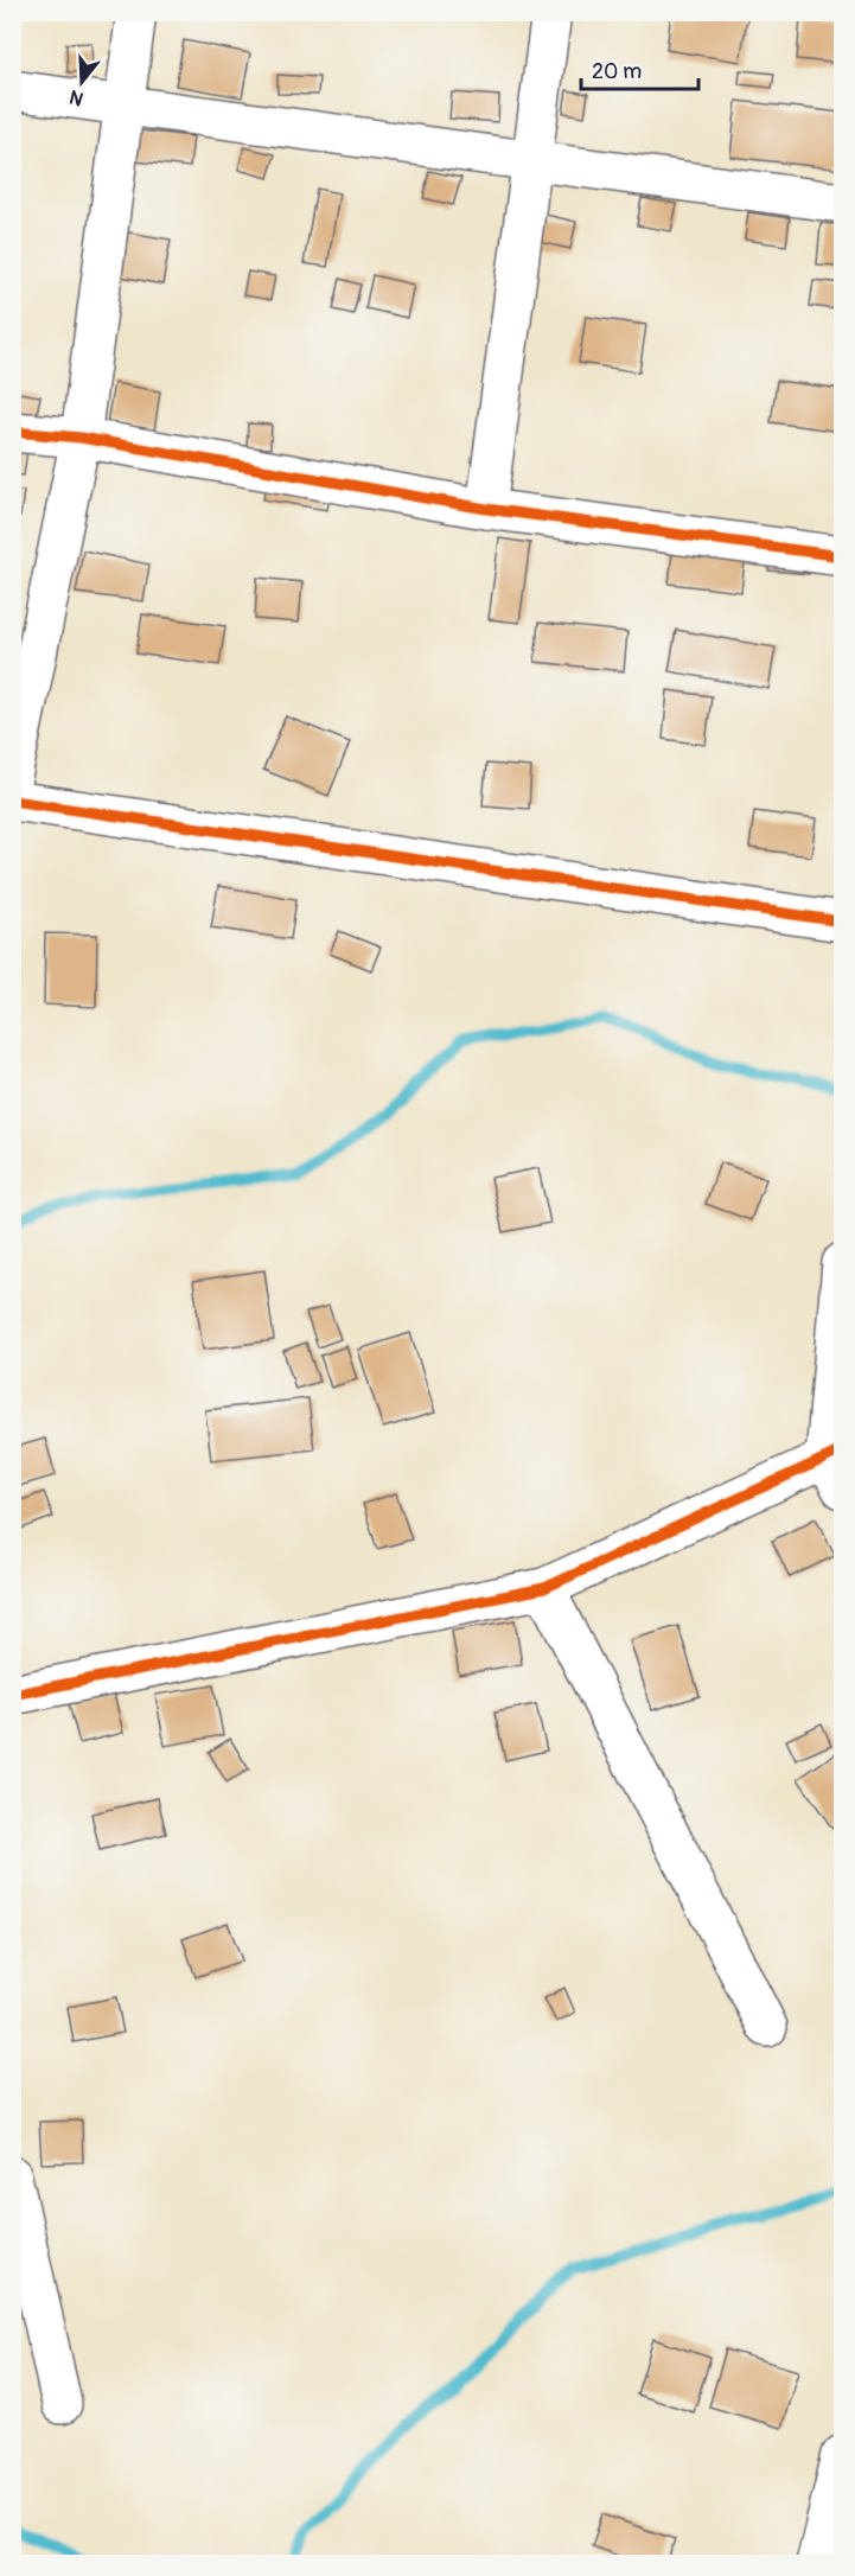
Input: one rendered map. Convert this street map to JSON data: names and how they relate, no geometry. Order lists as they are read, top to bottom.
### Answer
{
  "scale_bar": "20 m",
  "north": "bottom"
}
